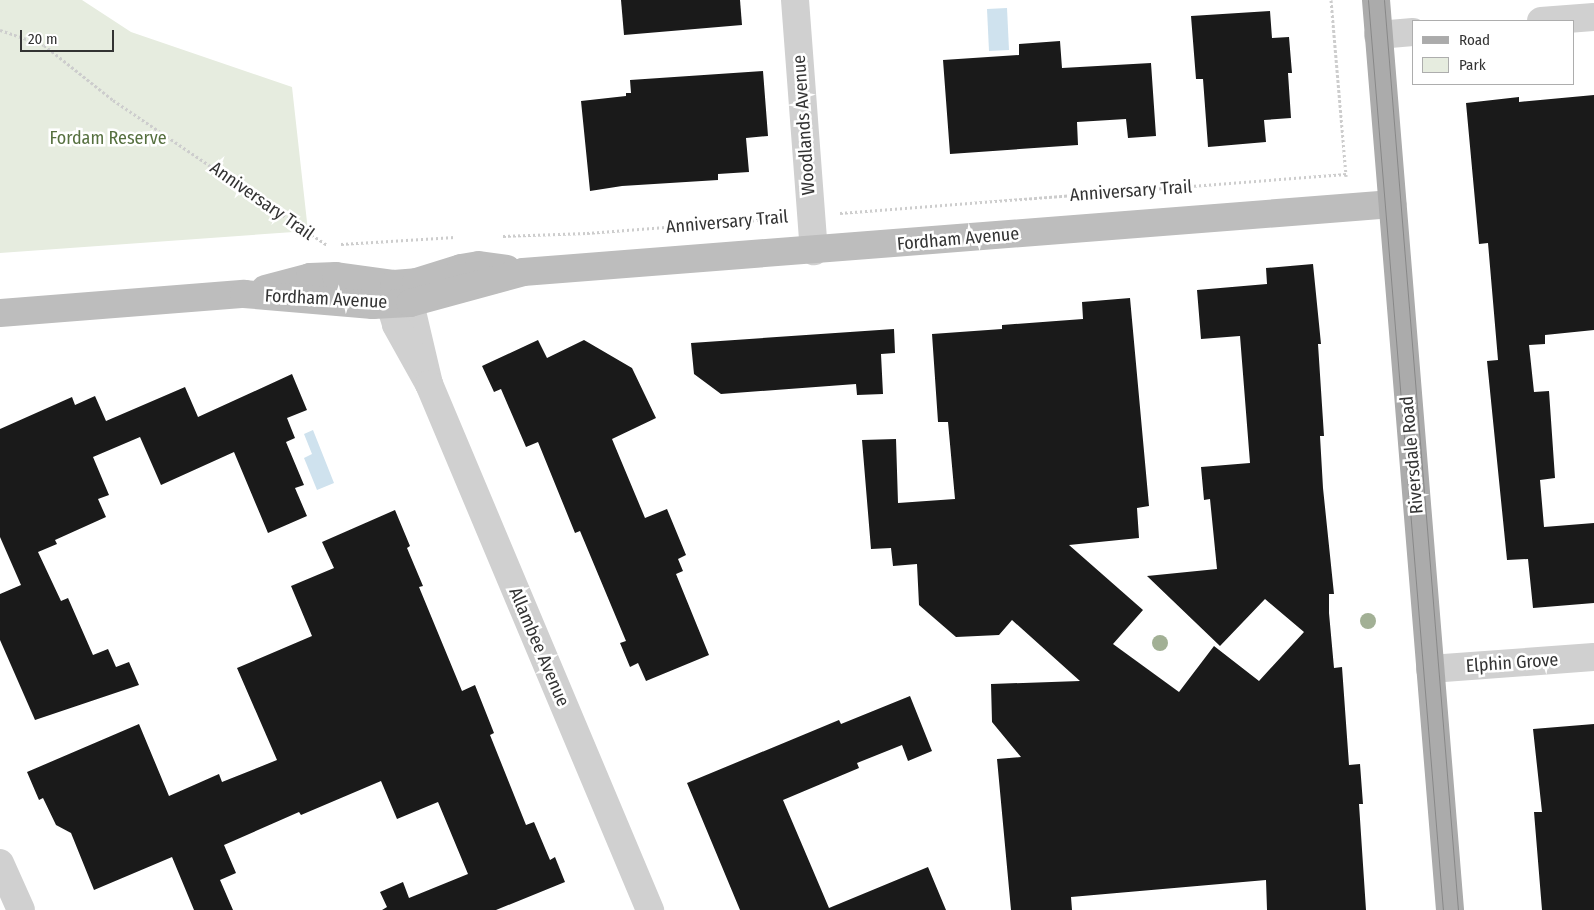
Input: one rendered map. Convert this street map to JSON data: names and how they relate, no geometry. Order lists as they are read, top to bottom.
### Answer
{
  "streets": {
    "main road": ["Riversdale Road"],
    "street": [
      "Woodlands Avenue",
      "Fordham Avenue",
      "Allambee Avenue",
      "Elphin Grove"
    ],
    "path": ["Anniversary Trail"]
  },
  "crossings": [
    ["Woodlands Avenue", "Anniversary Trail"],
    ["Woodlands Avenue", "Fordham Avenue"],
    ["Fordham Avenue", "Riversdale Road"],
    ["Fordham Avenue", "Allambee Avenue"],
    ["Riversdale Road", "Elphin Grove"]
  ],
  "parks": ["Fordam Reserve"],
  "legend": ["Road", "Park"],
  "scale_bar": "20 m"
}
